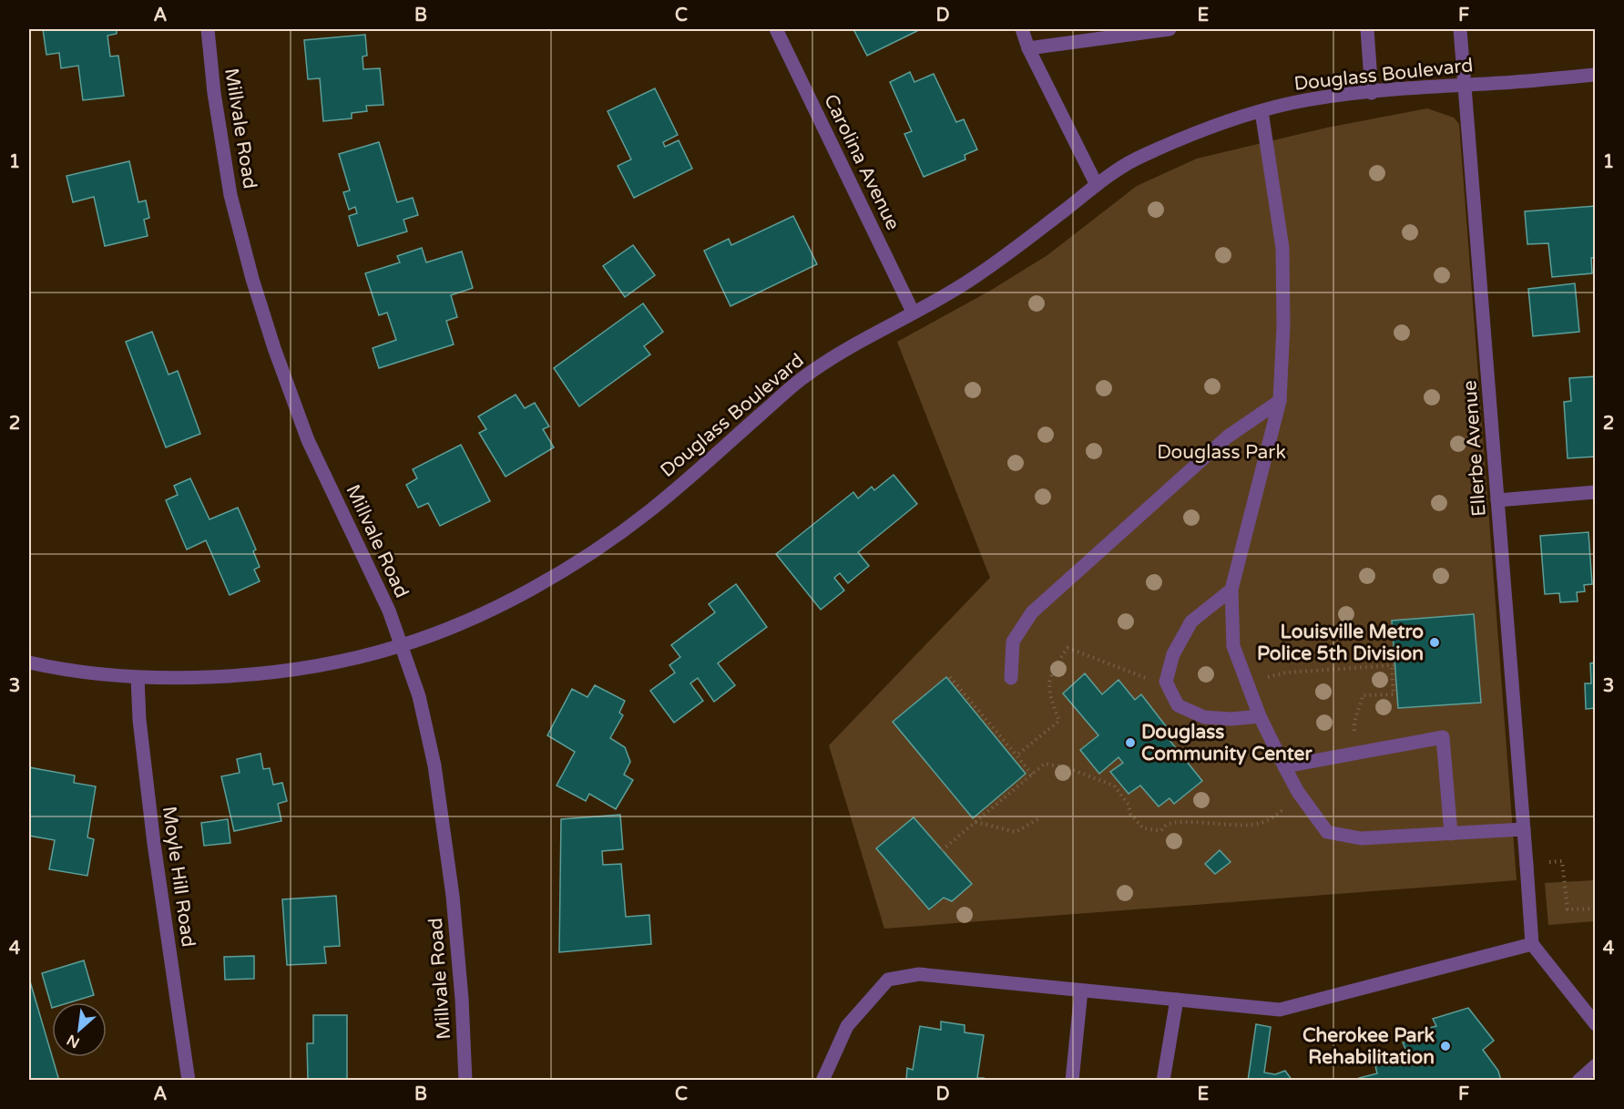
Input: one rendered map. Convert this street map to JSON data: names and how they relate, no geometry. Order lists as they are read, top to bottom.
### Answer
{
  "streets": {
    "street": [
      "Douglass Boulevard",
      "Millvale Road",
      "Carolina Avenue",
      "Ellerbe Avenue",
      "Moyle Hill Road"
    ]
  },
  "crossings": [
    ["Douglass Boulevard", "Millvale Road"],
    ["Douglass Boulevard", "Carolina Avenue"],
    ["Douglass Boulevard", "Ellerbe Avenue"],
    ["Douglass Boulevard", "Moyle Hill Road"]
  ],
  "parks": ["Douglass Park"],
  "places": ["Louisville Metro Police 5th Division", "Douglass Community Center", "Cherokee Park Rehabilitation"],
  "north": "bottom left",
  "grid": {
    "columns": [
      "A",
      "B",
      "C",
      "D",
      "E",
      "F"
    ],
    "rows": [
      "1",
      "2",
      "3",
      "4"
    ]
  }
}
